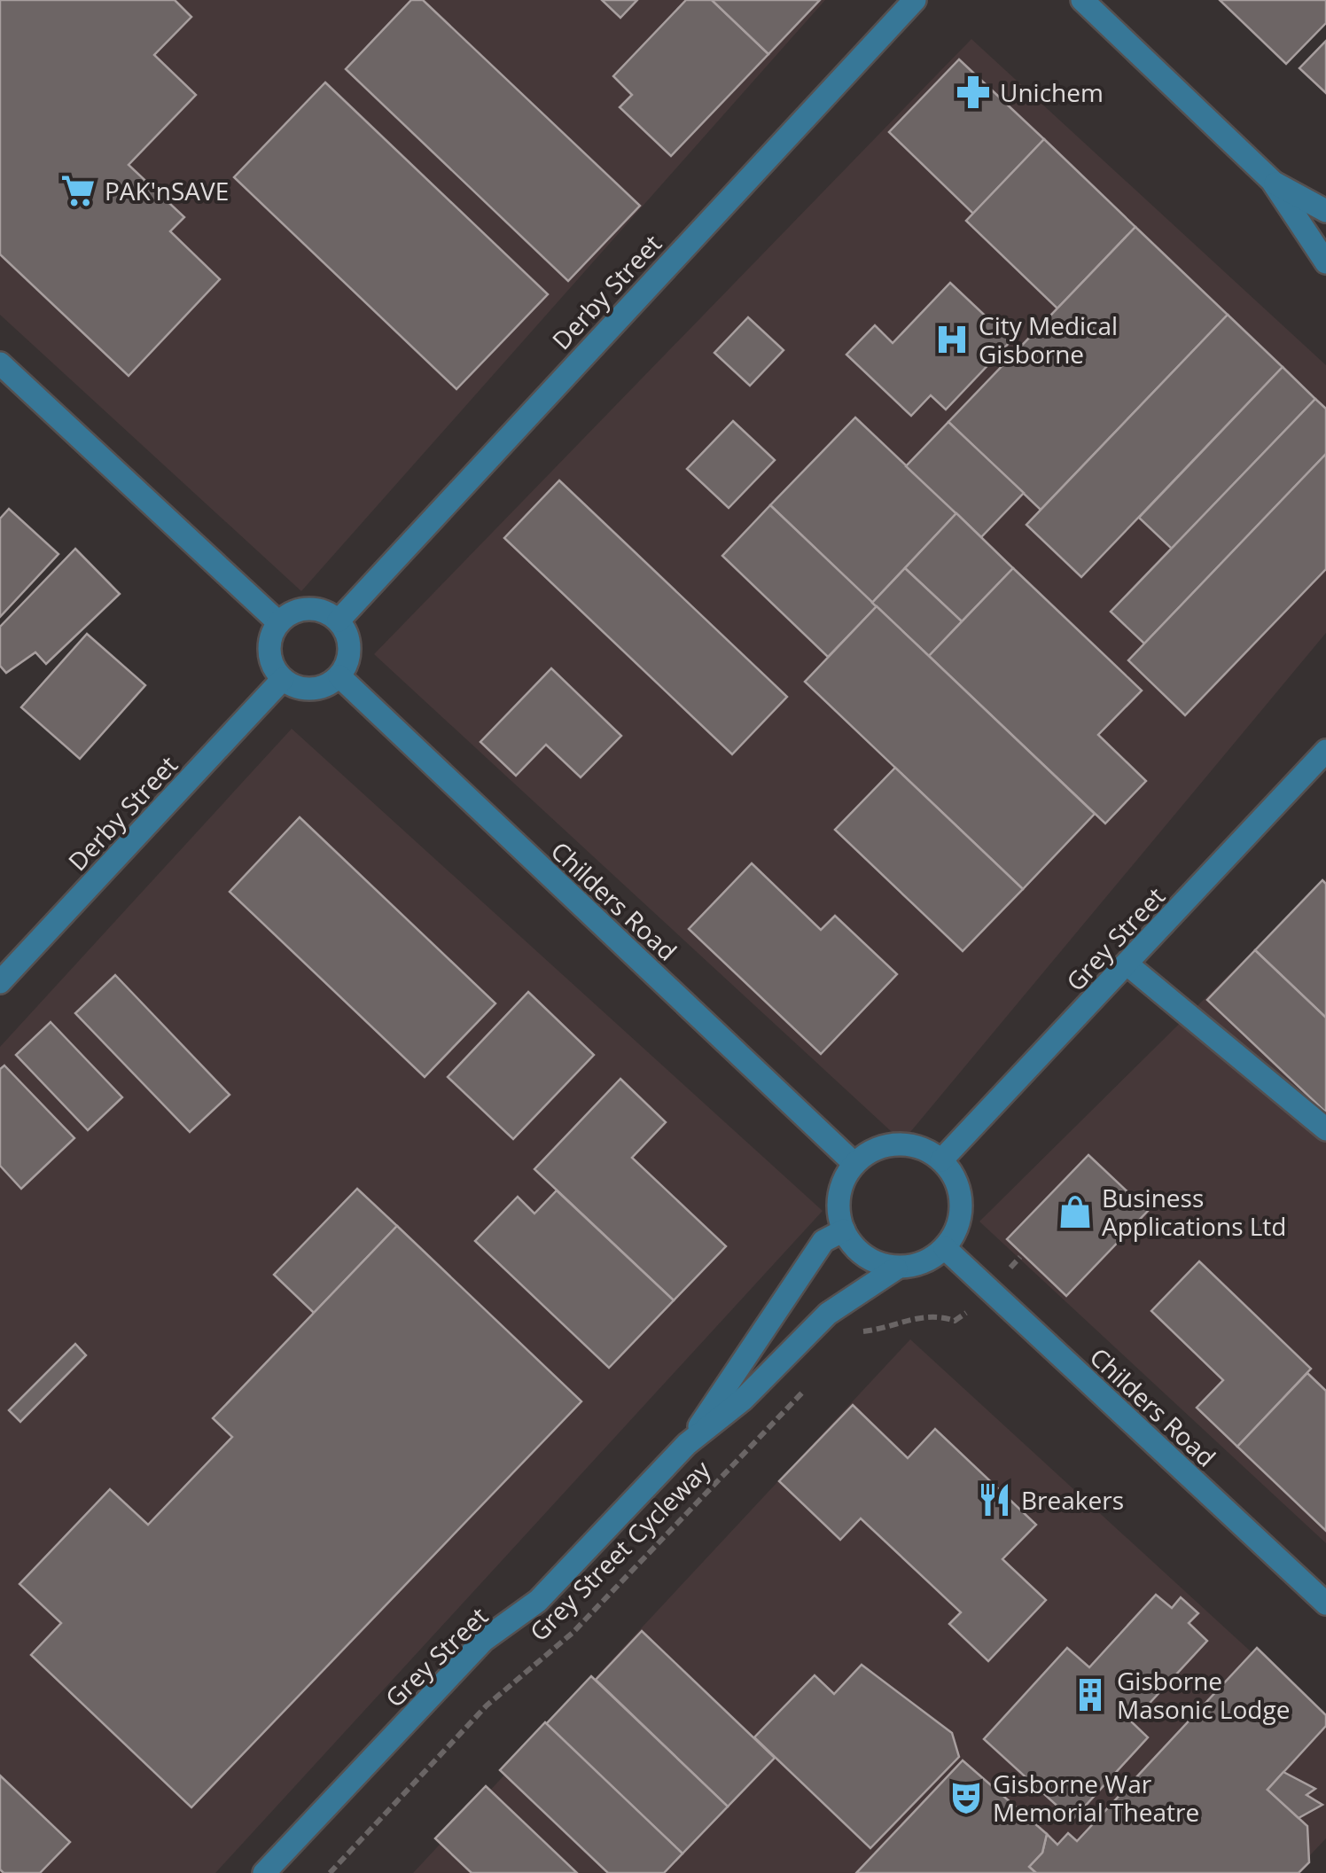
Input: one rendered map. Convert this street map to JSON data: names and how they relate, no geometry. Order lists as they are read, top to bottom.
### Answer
{
  "streets": {
    "street": ["Derby Street", "Childers Road", "Grey Street"],
    "path": ["Grey Street Cycleway"]
  },
  "crossings": [
    ["Derby Street", "Childers Road"],
    ["Childers Road", "Grey Street"]
  ],
  "places": {
    "pharmacy": ["Unichem"],
    "supermarket": ["PAK'nSAVE"],
    "hospital": ["City Medical Gisborne"],
    "shop": ["Business Applications Ltd"],
    "restaurant": ["Breakers"],
    "building": ["Gisborne Masonic Lodge"],
    "theatre": ["Gisborne War Memorial Theatre"]
  }
}
